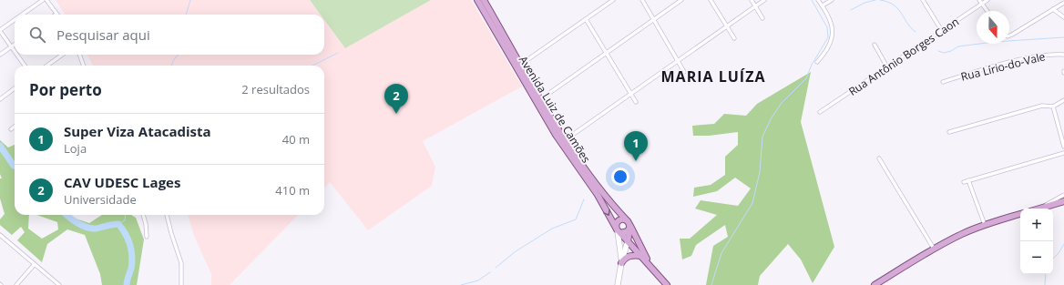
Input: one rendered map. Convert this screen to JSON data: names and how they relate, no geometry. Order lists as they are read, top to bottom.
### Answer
{
  "streets": {
    "main road": ["Avenida Luiz de Camões"],
    "street": ["Rua Antônio Borges Caon", "Rua Lírio-do-Vale"]
  },
  "districts": ["MARIA LUÍZA"],
  "north": "bottom",
  "page": {
    "search": "Pesquisar aqui",
    "heading": ["Por perto", "2 resultados"],
    "pins": ["2", "1"],
    "list": [
      {
        "mark": "1",
        "name": "Super Viza Atacadista",
        "note": "Loja",
        "value": "40 m"
      },
      {
        "mark": "2",
        "name": "CAV UDESC Lages",
        "note": "Universidade",
        "value": "410 m"
      }
    ],
    "map_buttons": ["+", "−"]
  }
}
